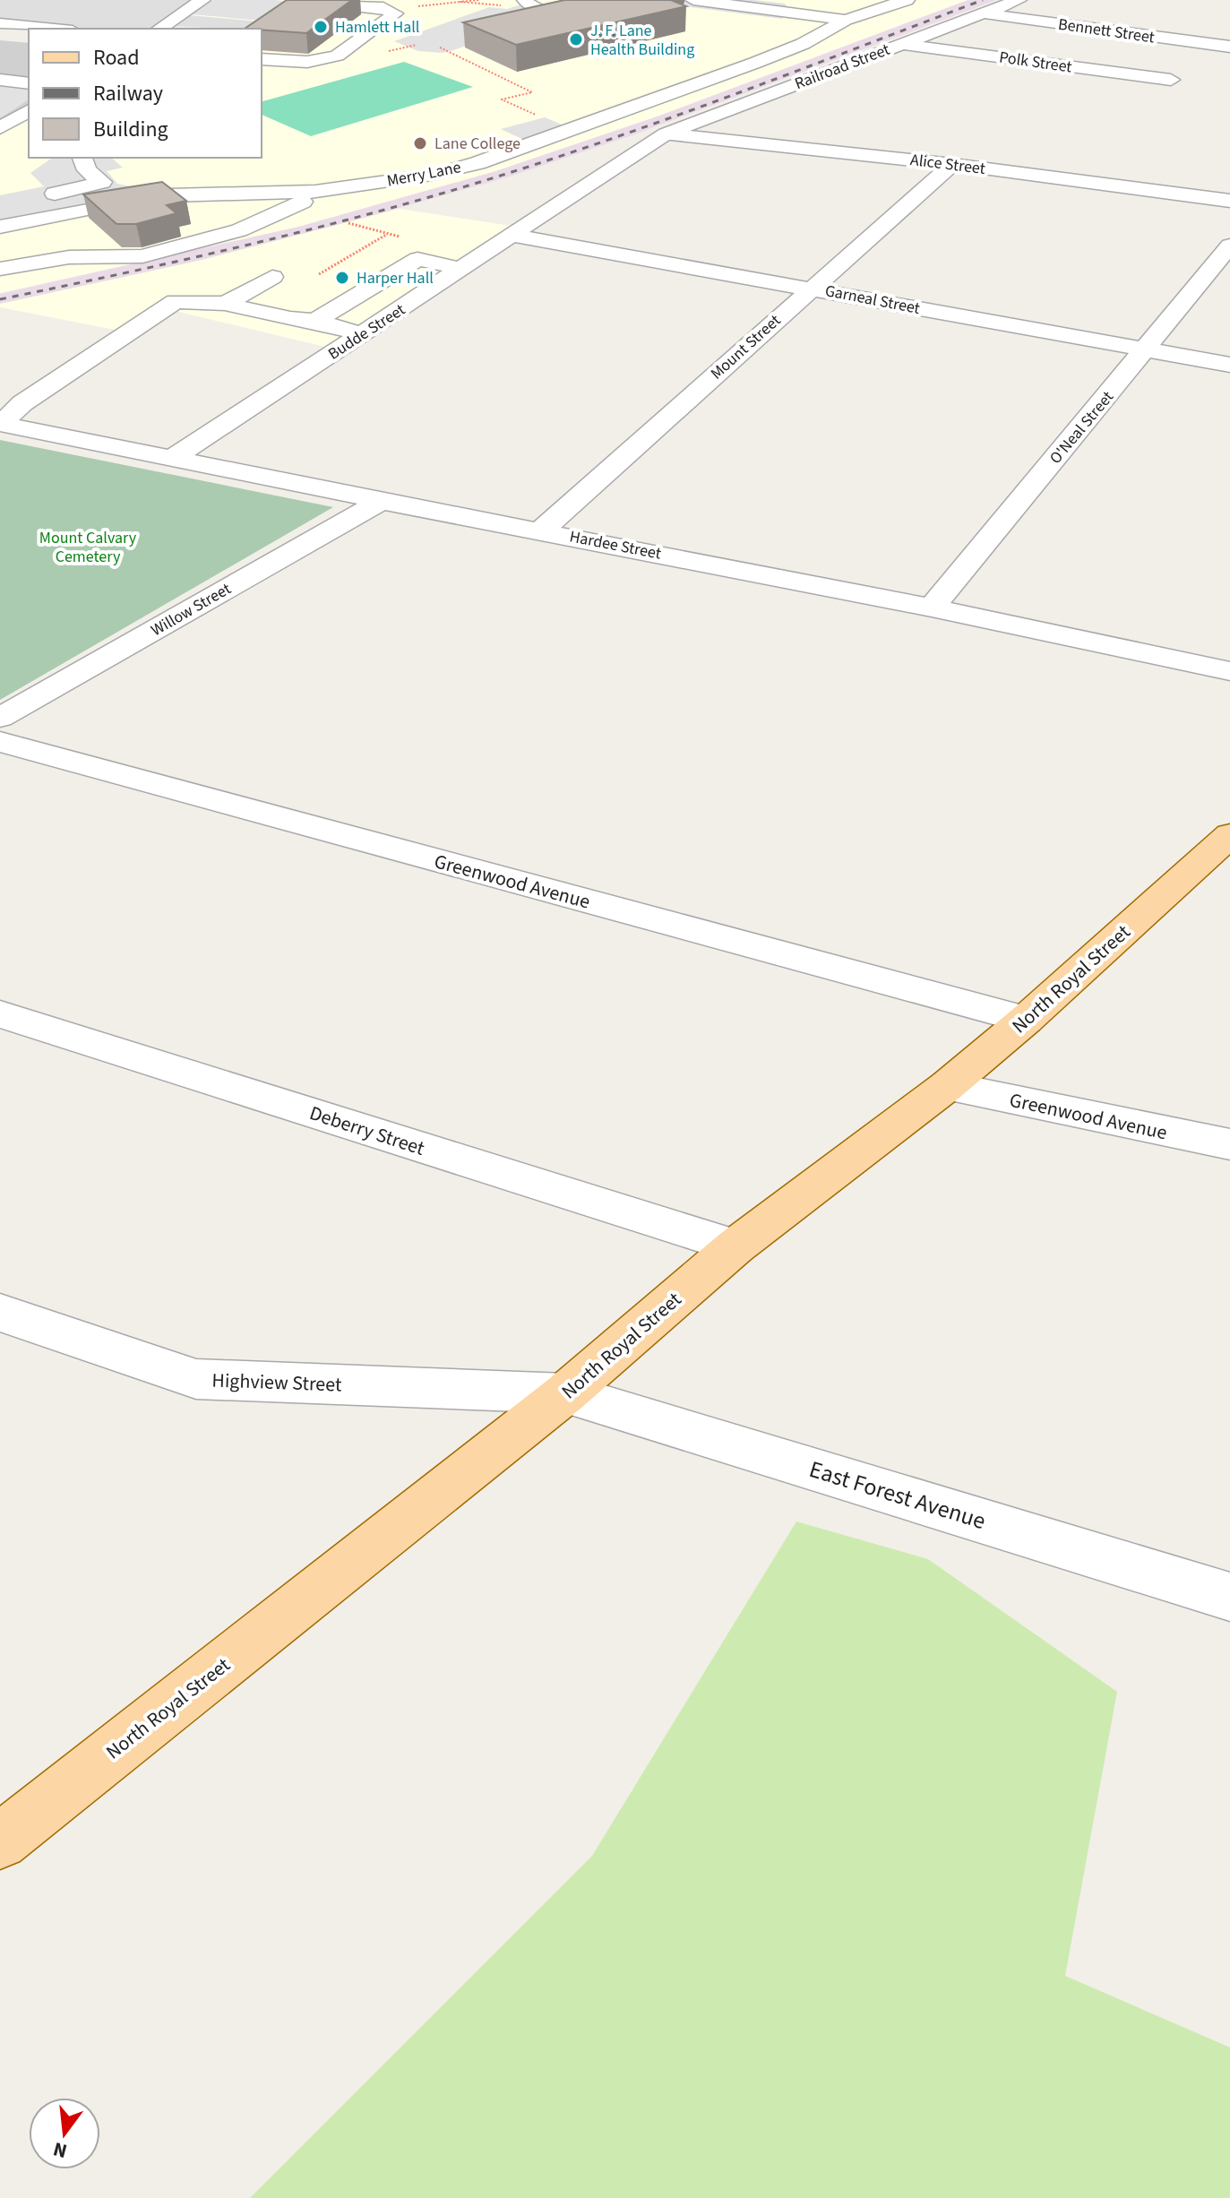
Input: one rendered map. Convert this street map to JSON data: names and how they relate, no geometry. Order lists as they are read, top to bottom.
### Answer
{
  "streets": {
    "main road": ["North Royal Street"],
    "street": [
      "Bennett Street",
      "Polk Street",
      "Railroad Street",
      "Alice Street",
      "Merry Lane",
      "Garneal Street",
      "Budde Street",
      "Mount Street",
      "O'Neal Street",
      "Hardee Street",
      "Willow Street",
      "Greenwood Avenue",
      "Deberry Street",
      "Highview Street",
      "East Forest Avenue"
    ]
  },
  "crossings": [
    ["Bennett Street", "Railroad Street"],
    ["Polk Street", "Railroad Street"],
    ["Railroad Street", "Alice Street"],
    ["Railroad Street", "Budde Street"],
    ["Alice Street", "Budde Street"],
    ["Alice Street", "Mount Street"],
    ["Garneal Street", "Budde Street"],
    ["Garneal Street", "Mount Street"],
    ["Garneal Street", "O'Neal Street"],
    ["Budde Street", "Hardee Street"],
    ["Mount Street", "Hardee Street"],
    ["O'Neal Street", "Hardee Street"],
    ["Hardee Street", "Willow Street"],
    ["Greenwood Avenue", "North Royal Street"],
    ["North Royal Street", "Deberry Street"],
    ["North Royal Street", "Highview Street"],
    ["North Royal Street", "East Forest Avenue"],
    ["Highview Street", "East Forest Avenue"]
  ],
  "parks": ["Mount Calvary Cemetery"],
  "places": [
    "Hamlett Hall",
    "J. F. Lane Health Building",
    "Lane College",
    "Harper Hall"
  ],
  "legend": ["Road", "Railway", "Building"],
  "north": "bottom"
}
